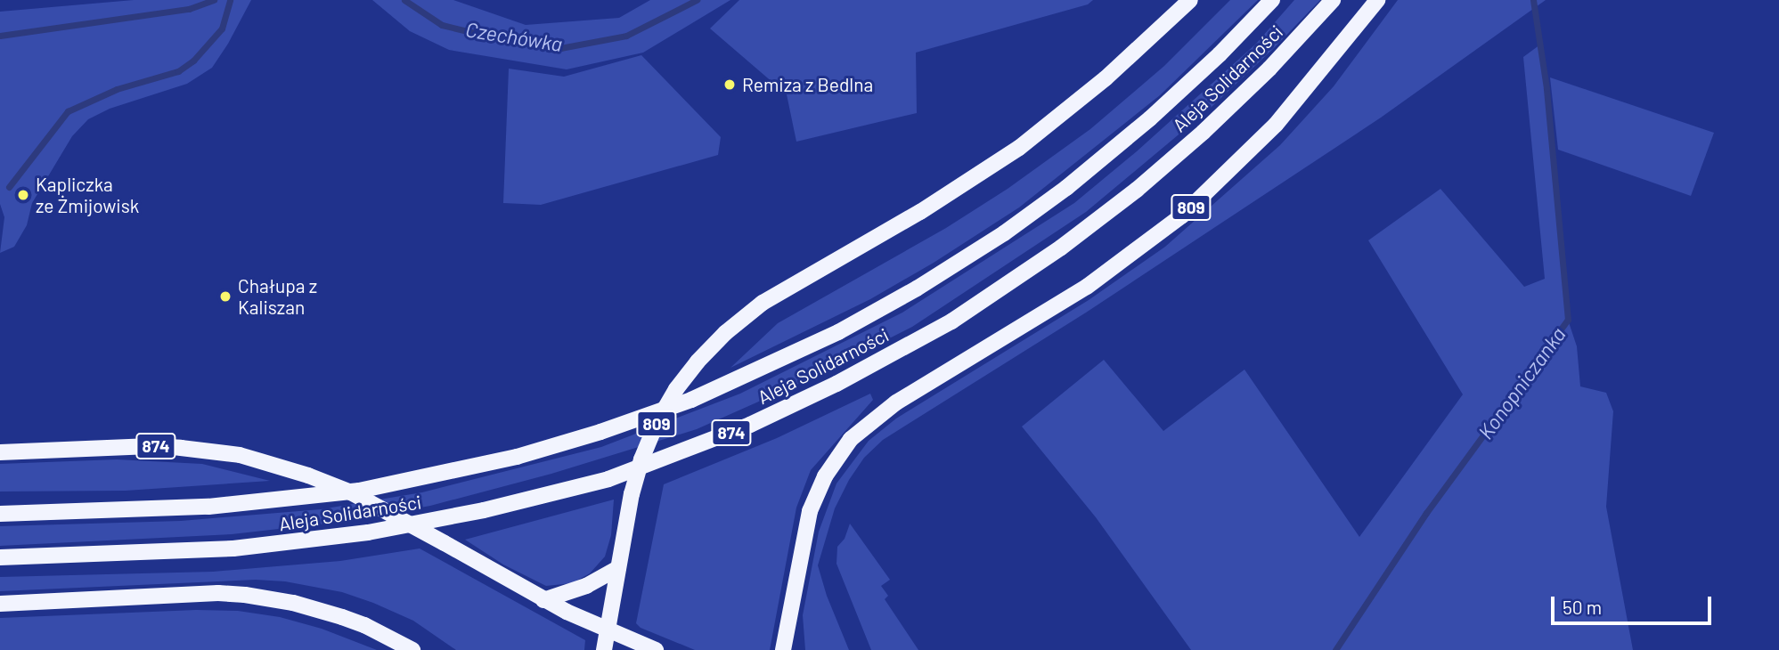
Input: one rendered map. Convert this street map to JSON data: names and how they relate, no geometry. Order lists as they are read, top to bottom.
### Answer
{
  "streets": {
    "main road": ["Aleja Solidarności", "809", "874"]
  },
  "crossings": [
    ["809", "874"]
  ],
  "water": ["Czechówka", "Konopniczanka"],
  "places": ["Remiza z Bedlna", "Kapliczka ze Żmijowisk", "Chałupa z Kaliszan"],
  "scale_bar": "50 m"
}
